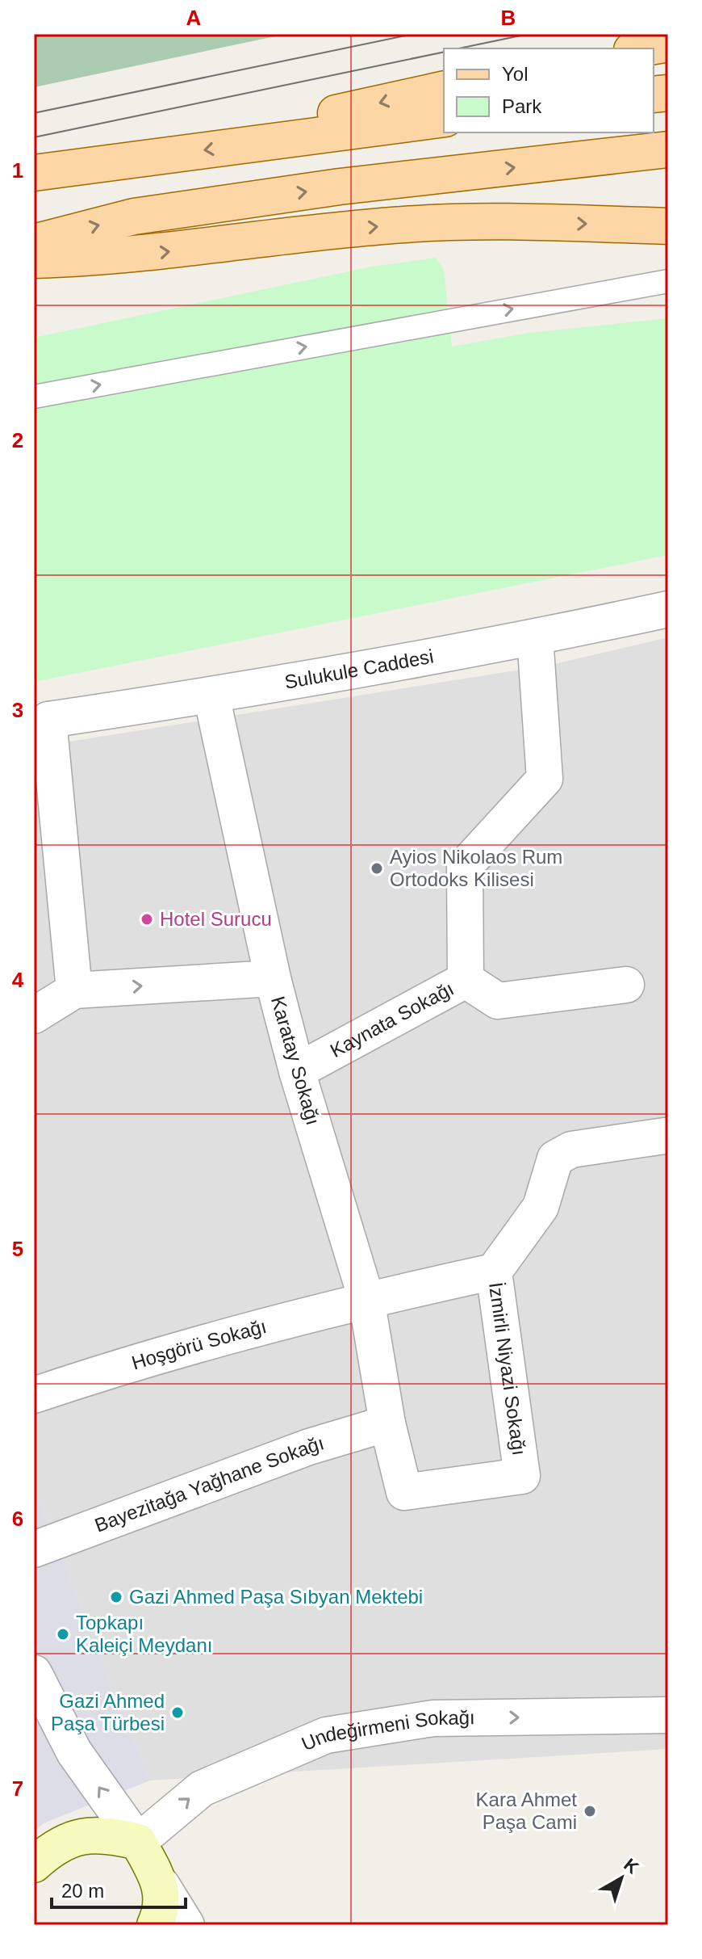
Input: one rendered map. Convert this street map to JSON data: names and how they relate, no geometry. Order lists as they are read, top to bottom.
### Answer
{
  "streets": {
    "street": [
      "Sulukule Caddesi",
      "Kaynata Sokağı",
      "Karatay Sokağı",
      "Hoşgörü Sokağı",
      "İzmirli Niyazi Sokağı",
      "Bayezitağa Yağhane Sokağı",
      "Undeğirmeni Sokağı"
    ]
  },
  "crossings": [
    ["Sulukule Caddesi", "Kaynata Sokağı"],
    ["Sulukule Caddesi", "Karatay Sokağı"],
    ["Kaynata Sokağı", "Karatay Sokağı"],
    ["Karatay Sokağı", "Hoşgörü Sokağı"],
    ["Karatay Sokağı", "İzmirli Niyazi Sokağı"],
    ["Karatay Sokağı", "Bayezitağa Yağhane Sokağı"],
    ["Hoşgörü Sokağı", "İzmirli Niyazi Sokağı"]
  ],
  "one_way": ["Undeğirmeni Sokağı"],
  "places": [
    "Ayios Nikolaos Rum Ortodoks Kilisesi",
    "Hotel Surucu",
    "Gazi Ahmed Paşa Sıbyan Mektebi",
    "Topkapı Kaleiçi Meydanı",
    "Gazi Ahmed Paşa Türbesi",
    "Kara Ahmet Paşa Cami"
  ],
  "legend": ["Yol", "Park"],
  "scale_bar": "20 m",
  "north": "top right",
  "grid": {
    "columns": ["A", "B"],
    "rows": [
      "1",
      "2",
      "3",
      "4",
      "5",
      "6",
      "7"
    ]
  }
}
